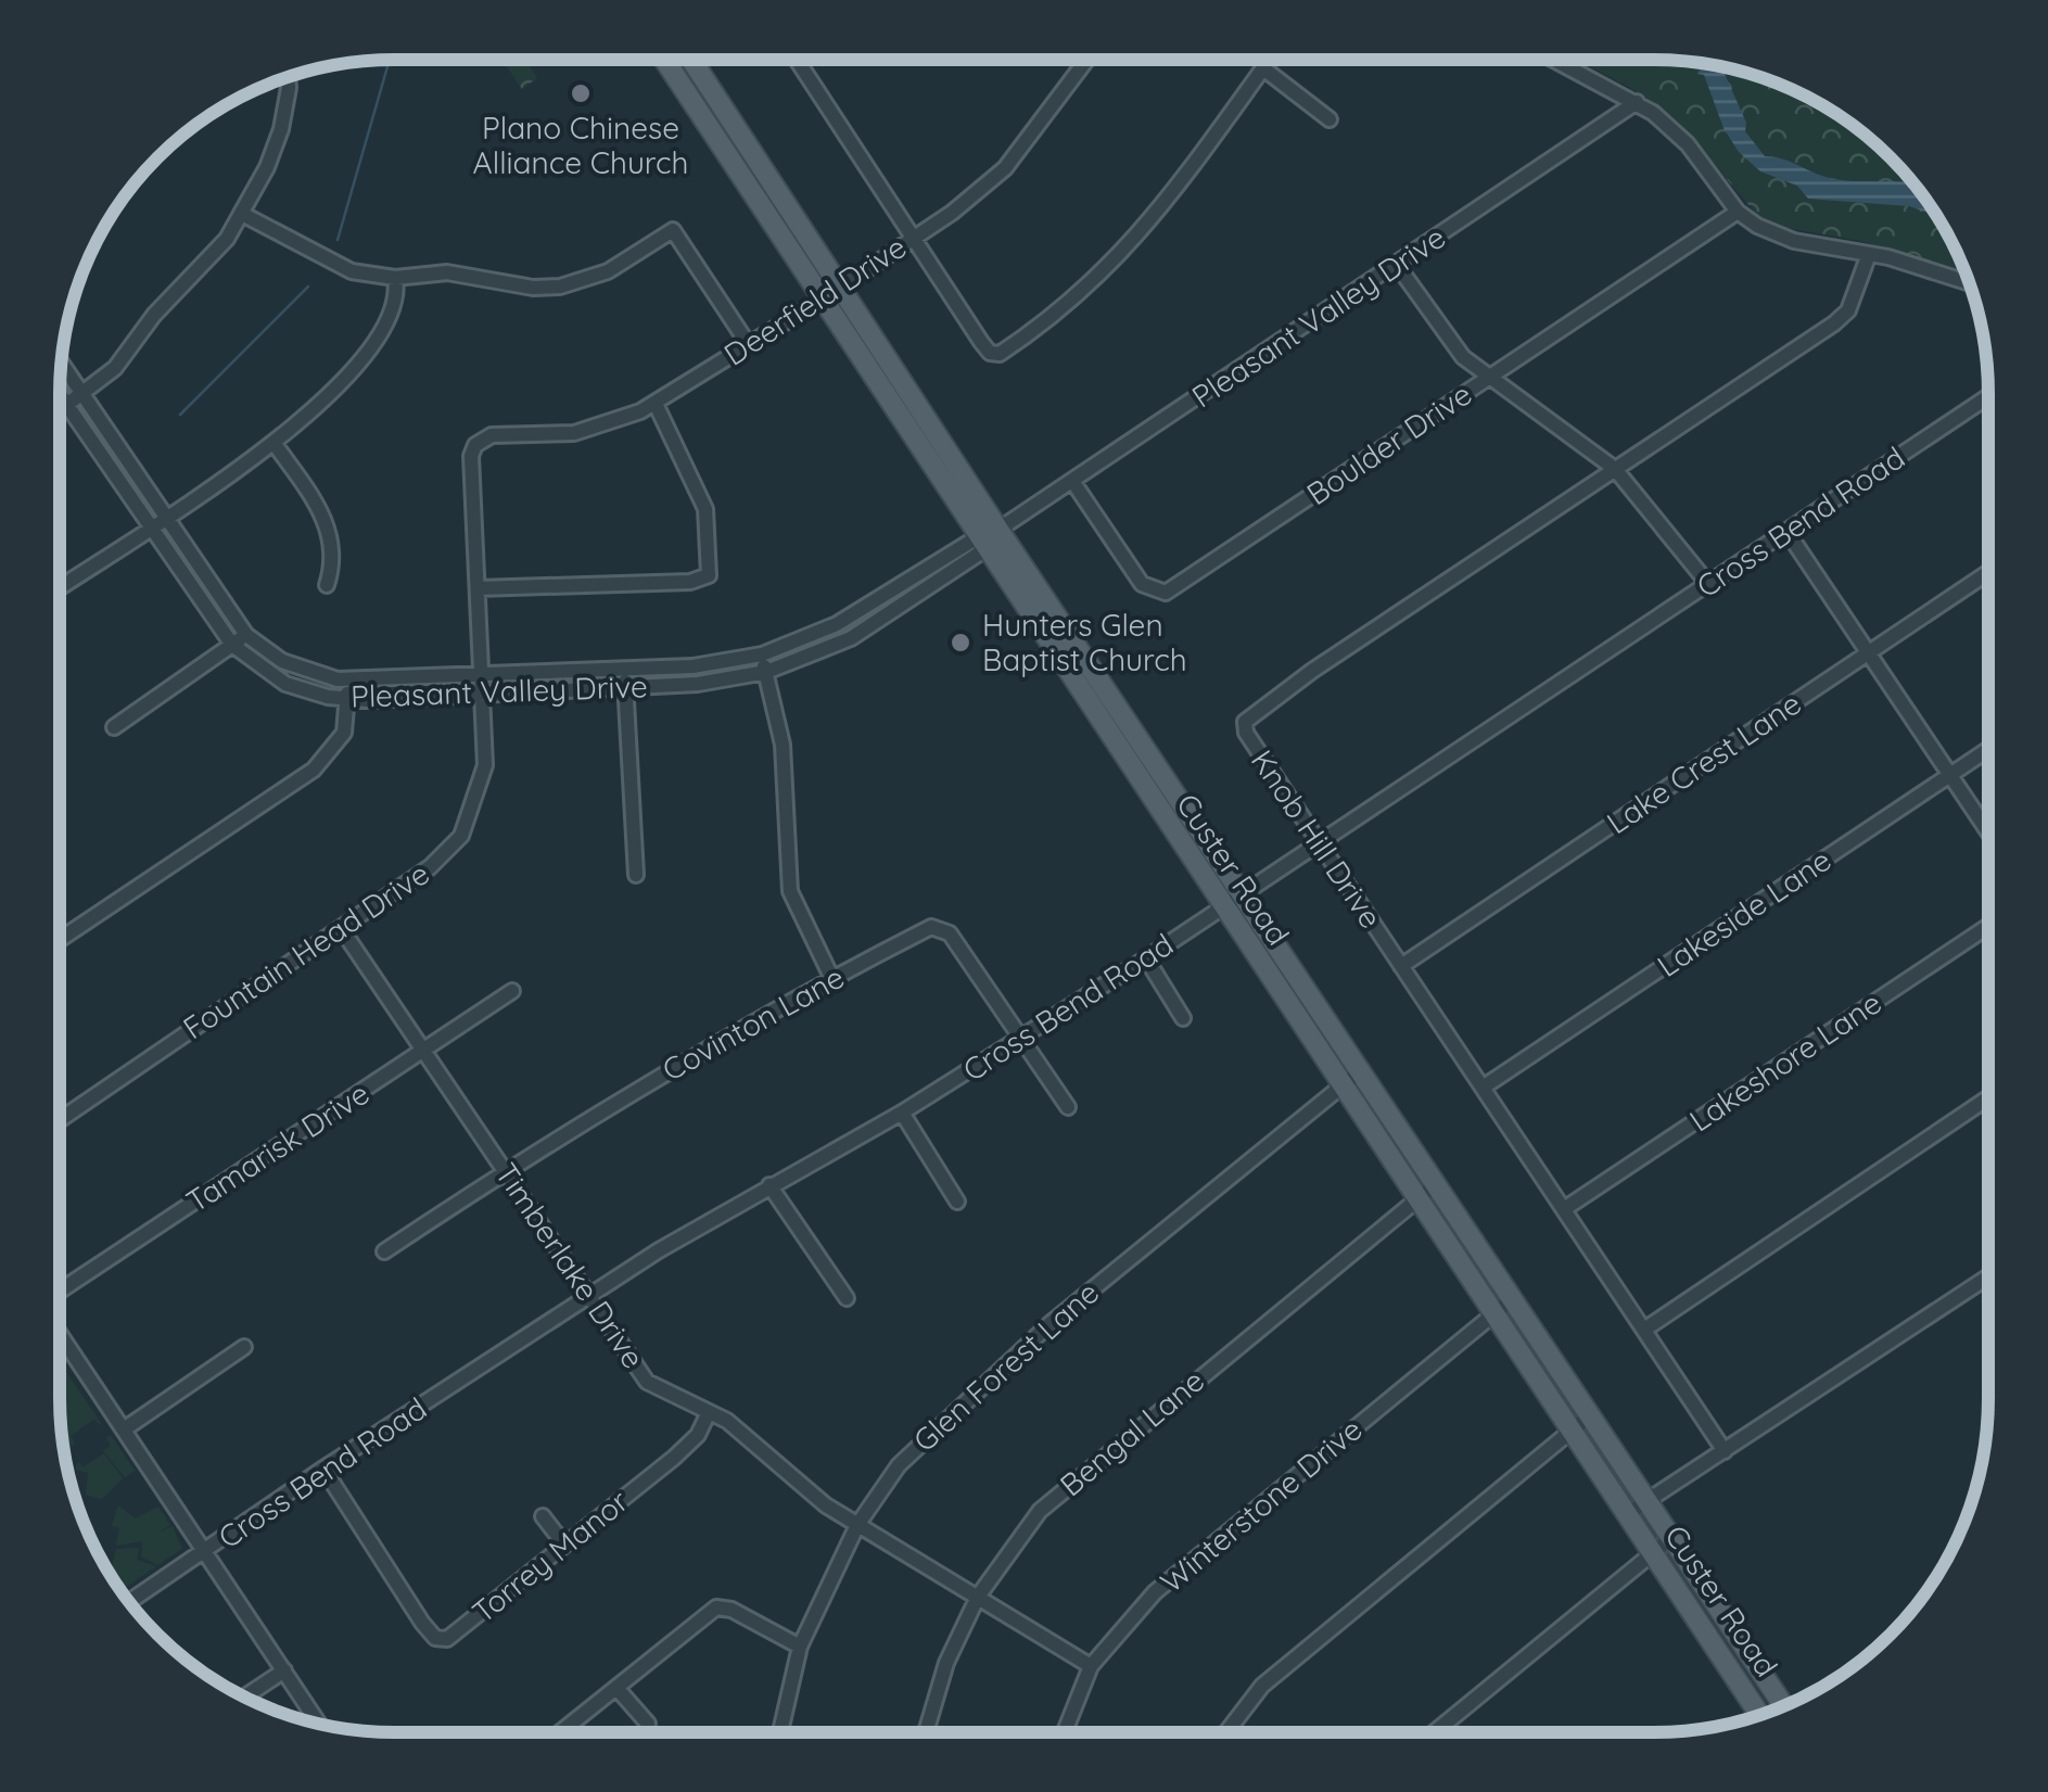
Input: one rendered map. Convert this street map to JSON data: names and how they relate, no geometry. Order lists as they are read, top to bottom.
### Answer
{
  "streets": {
    "main road": ["Custer Road"],
    "street": [
      "Deerfield Drive",
      "Pleasant Valley Drive",
      "Boulder Drive",
      "Cross Bend Road",
      "Lake Crest Lane",
      "Knob Hill Drive",
      "Lakeside Lane",
      "Fountain Head Drive",
      "Covinton Lane",
      "Lakeshore Lane",
      "Tamarisk Drive",
      "Timberlake Drive",
      "Glen Forest Lane",
      "Bengal Lane",
      "Winterstone Drive",
      "Torrey Manor"
    ]
  },
  "crossings": [
    ["Deerfield Drive", "Custer Road"],
    ["Deerfield Drive", "Fountain Head Drive"],
    ["Pleasant Valley Drive", "Boulder Drive"],
    ["Pleasant Valley Drive", "Custer Road"],
    ["Pleasant Valley Drive", "Fountain Head Drive"],
    ["Cross Bend Road", "Knob Hill Drive"],
    ["Cross Bend Road", "Custer Road"],
    ["Cross Bend Road", "Covinton Lane"],
    ["Cross Bend Road", "Timberlake Drive"],
    ["Cross Bend Road", "Torrey Manor"],
    ["Lake Crest Lane", "Knob Hill Drive"],
    ["Knob Hill Drive", "Lakeside Lane"],
    ["Knob Hill Drive", "Lakeshore Lane"],
    ["Custer Road", "Glen Forest Lane"],
    ["Custer Road", "Bengal Lane"],
    ["Custer Road", "Winterstone Drive"],
    ["Fountain Head Drive", "Timberlake Drive"],
    ["Covinton Lane", "Timberlake Drive"],
    ["Tamarisk Drive", "Timberlake Drive"],
    ["Timberlake Drive", "Glen Forest Lane"],
    ["Timberlake Drive", "Bengal Lane"],
    ["Timberlake Drive", "Winterstone Drive"],
    ["Timberlake Drive", "Torrey Manor"]
  ],
  "places": ["Plano Chinese Alliance Church", "Hunters Glen Baptist Church"]
}
